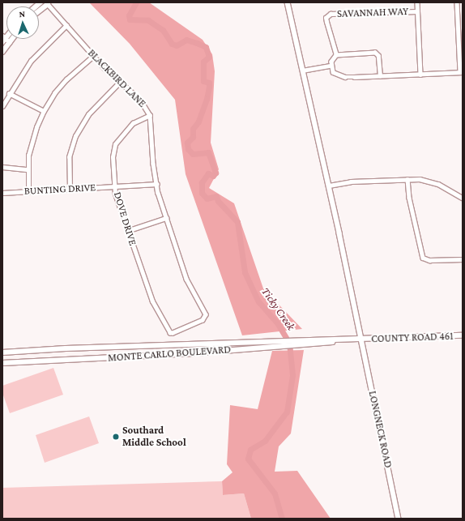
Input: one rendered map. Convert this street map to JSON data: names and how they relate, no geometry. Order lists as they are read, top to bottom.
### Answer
{
  "streets": {
    "main road": ["COUNTY ROAD 461", "MONTE CARLO BOULEVARD"],
    "street": [
      "SAVANNAH WAY",
      "BLACKBIRD LANE",
      "BUNTING DRIVE",
      "DOVE DRIVE",
      "LONGNECK ROAD"
    ]
  },
  "crossings": [
    ["BLACKBIRD LANE", "BUNTING DRIVE"],
    ["BLACKBIRD LANE", "DOVE DRIVE"],
    ["BUNTING DRIVE", "DOVE DRIVE"],
    ["COUNTY ROAD 461", "MONTE CARLO BOULEVARD"],
    ["COUNTY ROAD 461", "LONGNECK ROAD"],
    ["MONTE CARLO BOULEVARD", "LONGNECK ROAD"]
  ],
  "water": ["Ticky Creek"],
  "places": ["Southard Middle School"],
  "north": "top"
}
